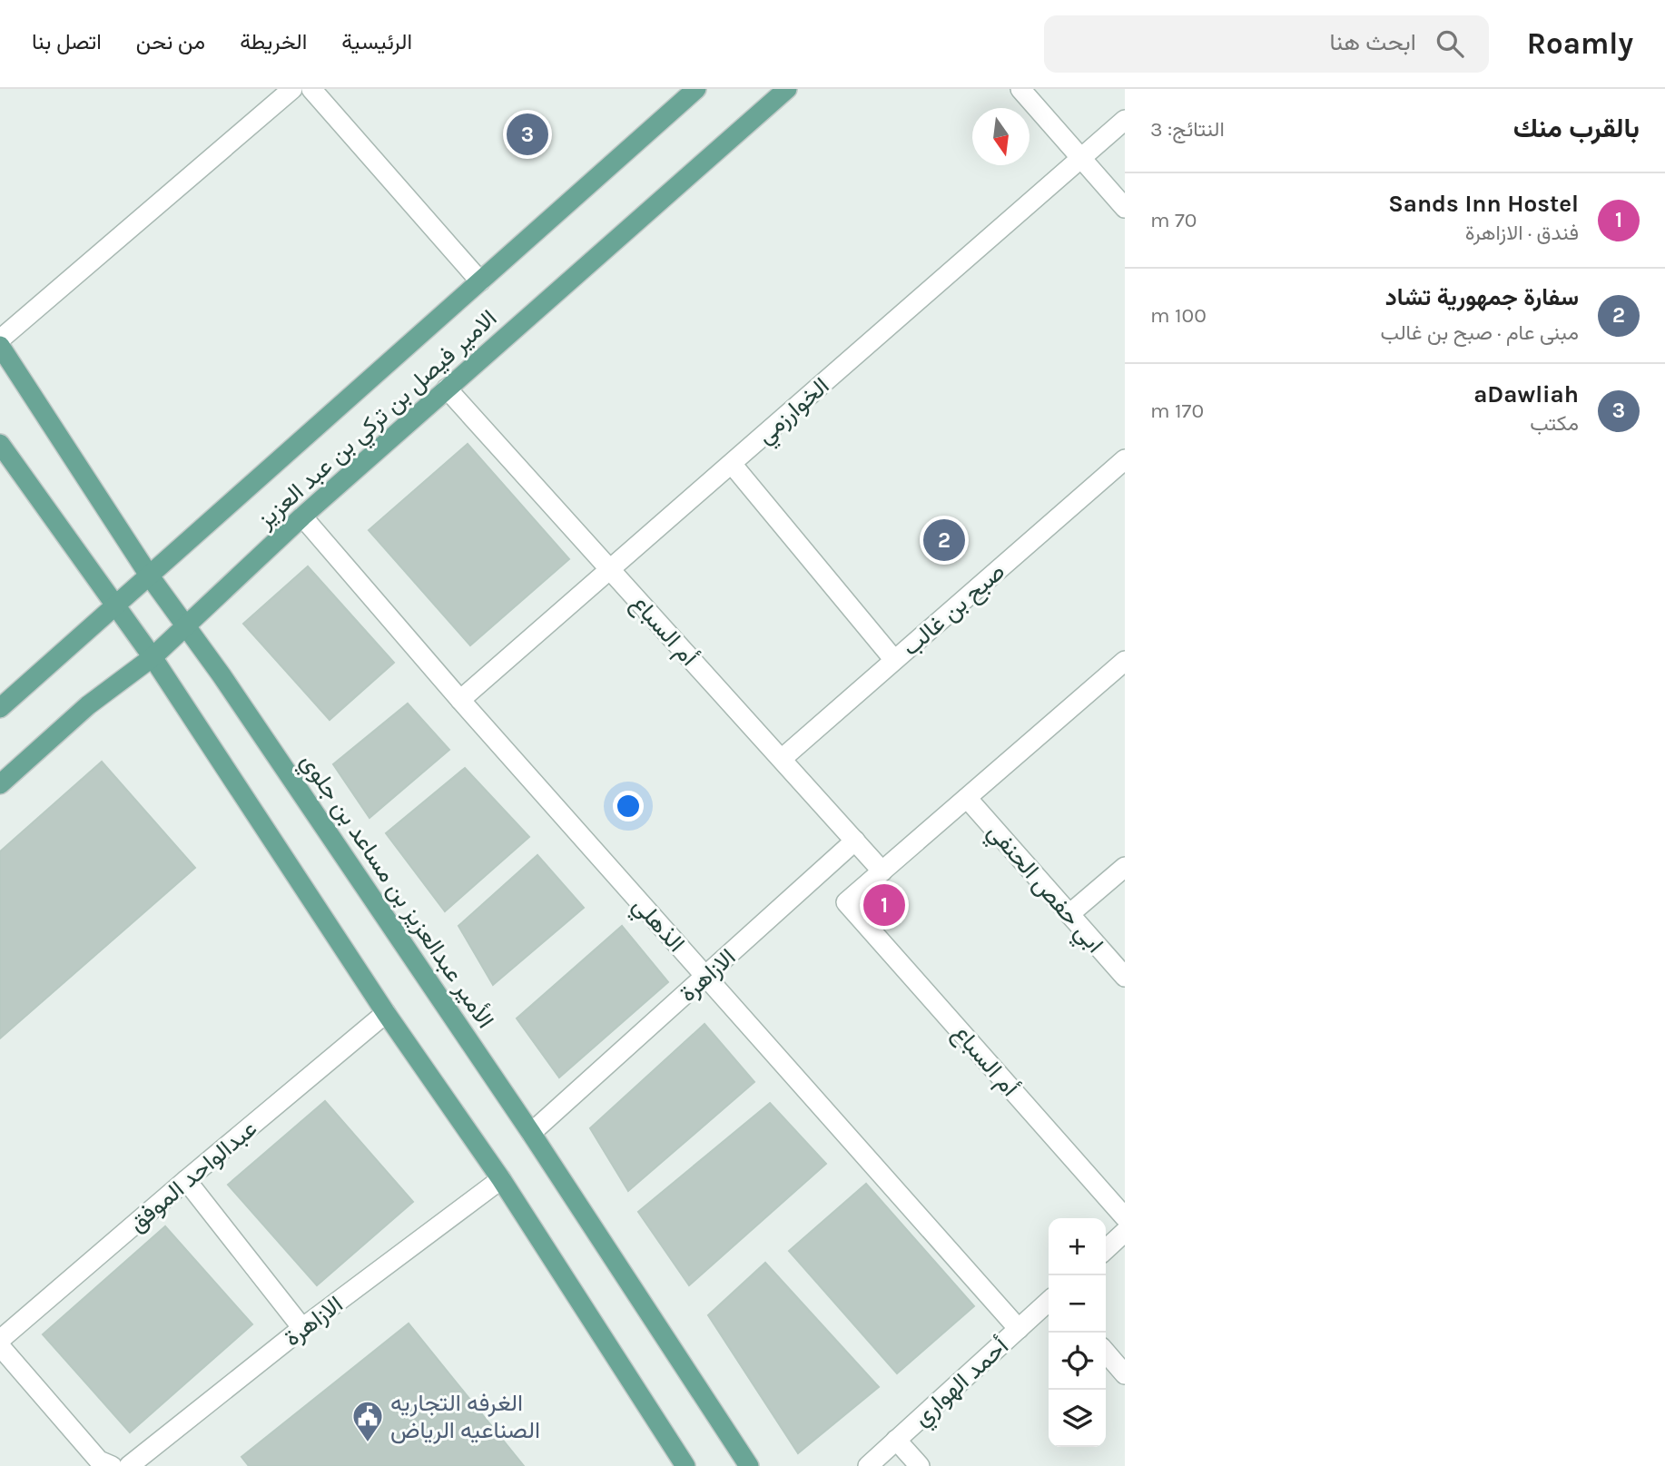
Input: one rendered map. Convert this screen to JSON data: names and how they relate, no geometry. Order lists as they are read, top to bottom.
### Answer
{
  "streets": {
    "main road": ["الامير فيصل بن تركي بن عبد العزيز", "الأمير عبدالعزيز بن مساعد بن جلوي"],
    "street": [
      "الخوارزمي",
      "صبح بن غالب",
      "أم السباع",
      "ابي حفص الحنفي",
      "الذهلي",
      "الازاهرة",
      "عبدالواحد الموفق",
      "أحمد الهواري"
    ]
  },
  "crossings": [
    ["الخوارزمي", "أم السباع"],
    ["الخوارزمي", "الذهلي"],
    ["الامير فيصل بن تركي بن عبد العزيز", "أم السباع"],
    ["الامير فيصل بن تركي بن عبد العزيز", "الأمير عبدالعزيز بن مساعد بن جلوي"],
    ["الامير فيصل بن تركي بن عبد العزيز", "الذهلي"],
    ["صبح بن غالب", "أم السباع"],
    ["أم السباع", "الازاهرة"],
    ["الأمير عبدالعزيز بن مساعد بن جلوي", "الازاهرة"],
    ["الذهلي", "الازاهرة"],
    ["الذهلي", "أحمد الهواري"]
  ],
  "places": {
    "public building": ["الغرفه التجاريه الصناعيه الرياض"]
  },
  "north": "bottom",
  "page": {
    "header": "Roamly",
    "search": "ابحث هنا",
    "nav": [
      "الرئيسية",
      "الخريطة",
      "من نحن",
      "اتصل بنا"
    ],
    "heading": ["بالقرب منك", "النتائج: 3"],
    "pins": ["3", "2", "1"],
    "list": [
      {
        "mark": "1",
        "name": "Sands Inn Hostel",
        "note": "فندق · الازاهرة",
        "value": "70 m"
      },
      {
        "mark": "2",
        "name": "سفارة جمهورية تشاد",
        "note": "مبنى عام · صبح بن غالب",
        "value": "100 m"
      },
      {
        "mark": "3",
        "name": "aDawliah",
        "note": "مكتب",
        "value": "170 m"
      }
    ],
    "map_buttons": ["+", "−"]
  }
}
